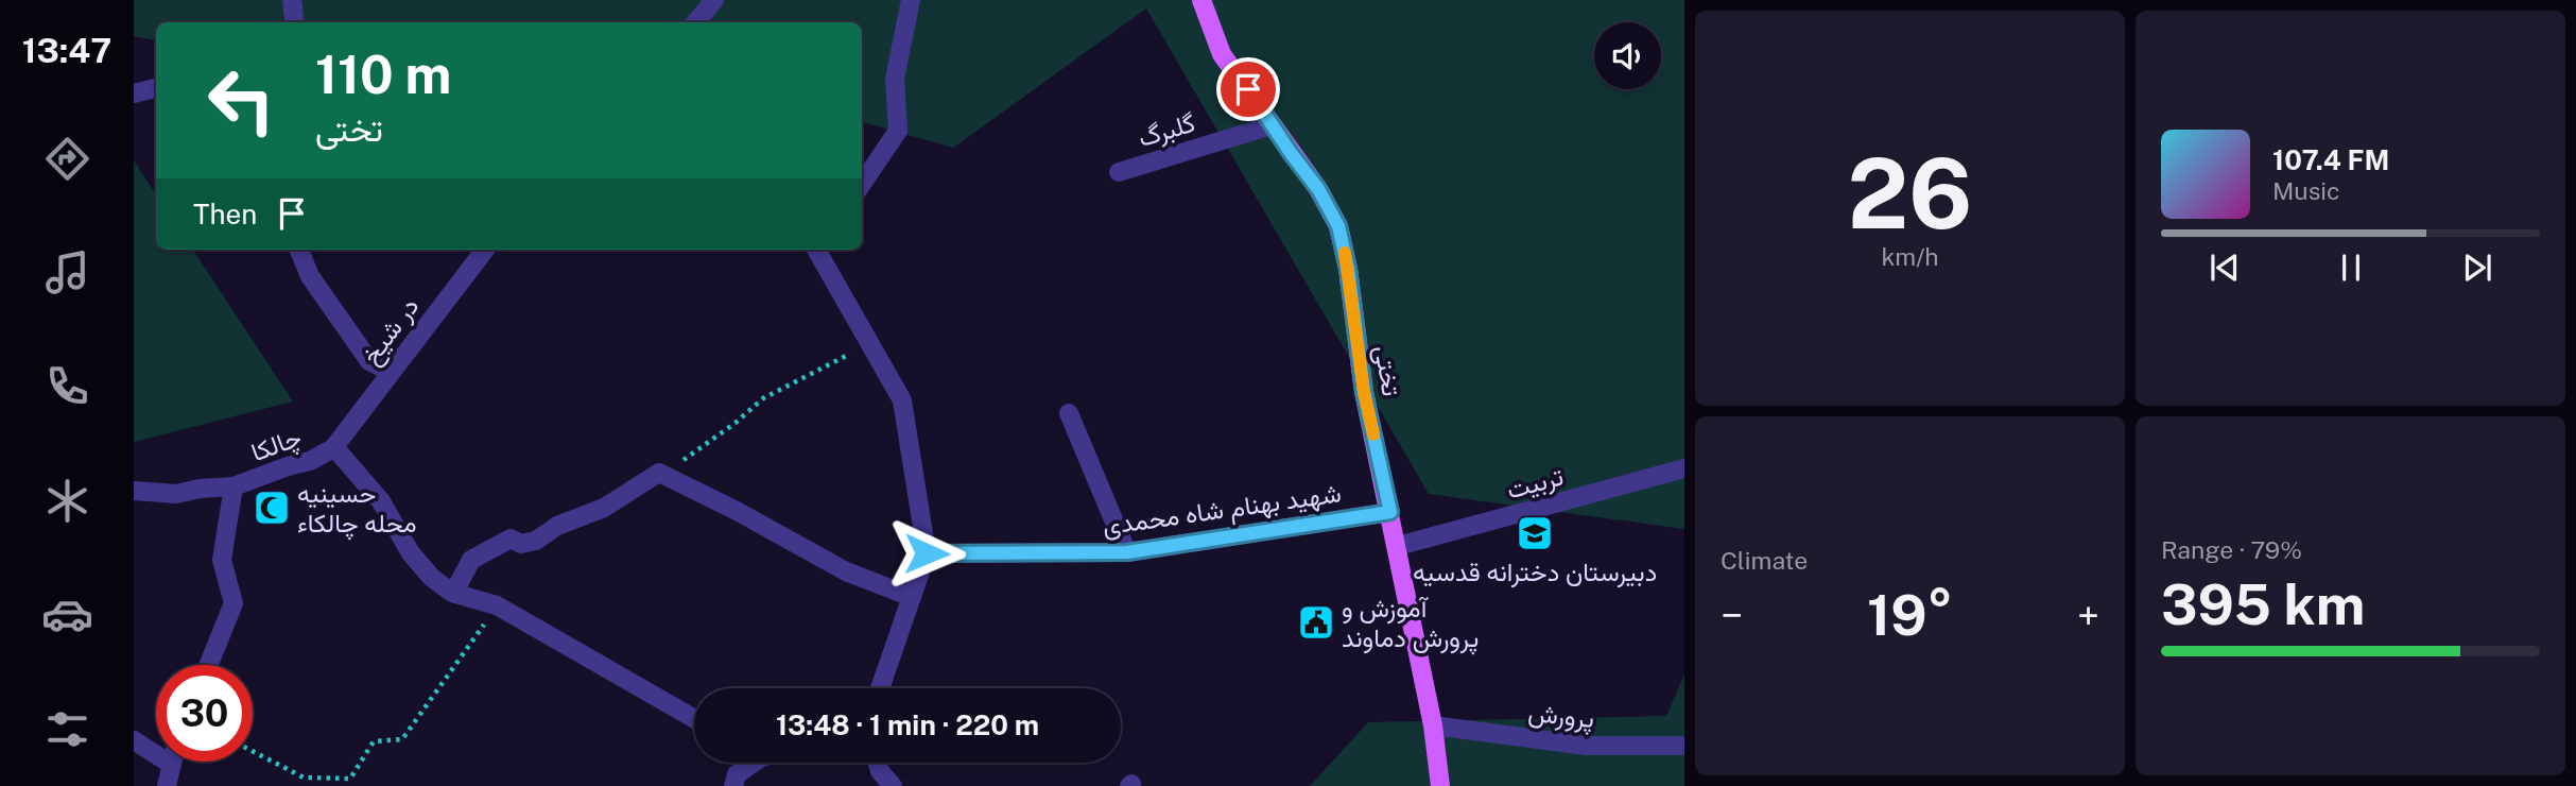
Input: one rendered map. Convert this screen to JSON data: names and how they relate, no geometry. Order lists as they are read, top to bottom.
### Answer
{
  "streets": {
    "main road": ["تختی"],
    "street": [
      "گلبرگ",
      "در شیخ",
      "چالکا",
      "تربیت",
      "شهید بهنام شاه محمدی",
      "پرورش"
    ]
  },
  "crossings": [
    ["گلبرگ", "تختی"],
    ["در شیخ", "چالکا"],
    ["تختی", "تربیت"],
    ["تختی", "شهید بهنام شاه محمدی"],
    ["تختی", "پرورش"]
  ],
  "places": {
    "mosque": ["حسینیه محله چالکاء"],
    "school or university": ["دبیرستان دخترانه قدسیه"],
    "public building": ["آموزش و پرورش دماوند"]
  },
  "page": {
    "tabs": "13:47",
    "tile": [
      ["26", "km/h"],
      "Climate",
      ["Range · 79%", "395 km"]
    ],
    "turn": ["110 m", "تختی"],
    "song": ["107.4 FM", "Music"],
    "then": "Then",
    "heat": ["−", "19°", "+"],
    "limit": "30",
    "trip": "13:48 · 1 min · 220 m"
  }
}
